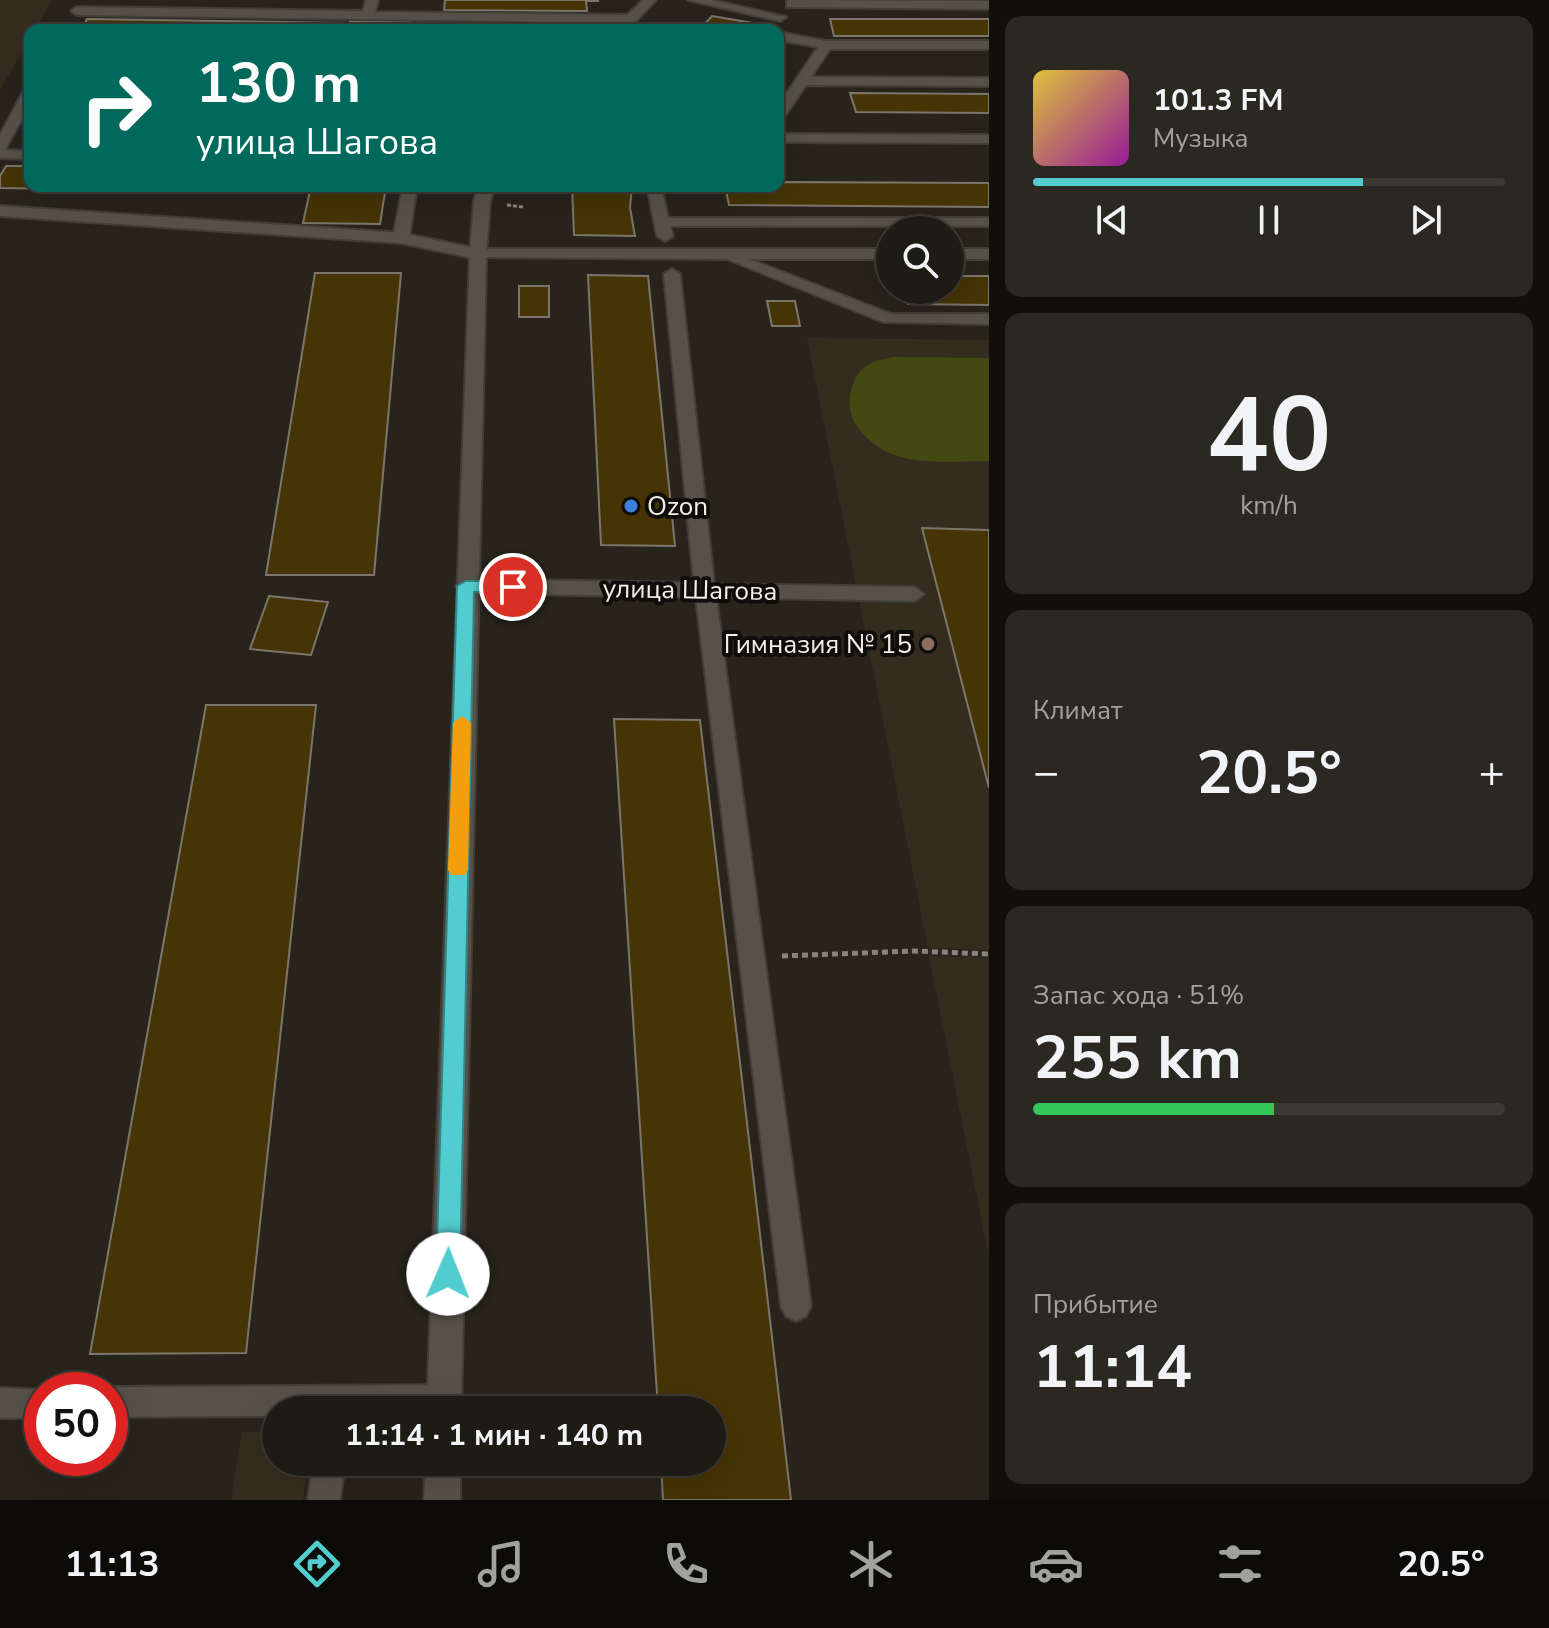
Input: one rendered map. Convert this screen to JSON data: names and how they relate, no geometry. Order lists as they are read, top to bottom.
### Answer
{
  "streets": {
    "lane": ["улица Шагова"]
  },
  "places": ["Ozon", "Гимназия № 15"],
  "page": {
    "turn": ["130 m", "улица Шагова"],
    "song": ["101.3 FM", "Музыка"],
    "tile": [
      ["40", "km/h"],
      "Климат",
      ["Запас хода · 51%", "255 km"],
      ["Прибытие", "11:14"]
    ],
    "heat": ["−", "20.5°", "+"],
    "limit": "50",
    "trip": "11:14 · 1 мин · 140 m",
    "tabs": ["11:13", "20.5°"]
  }
}
